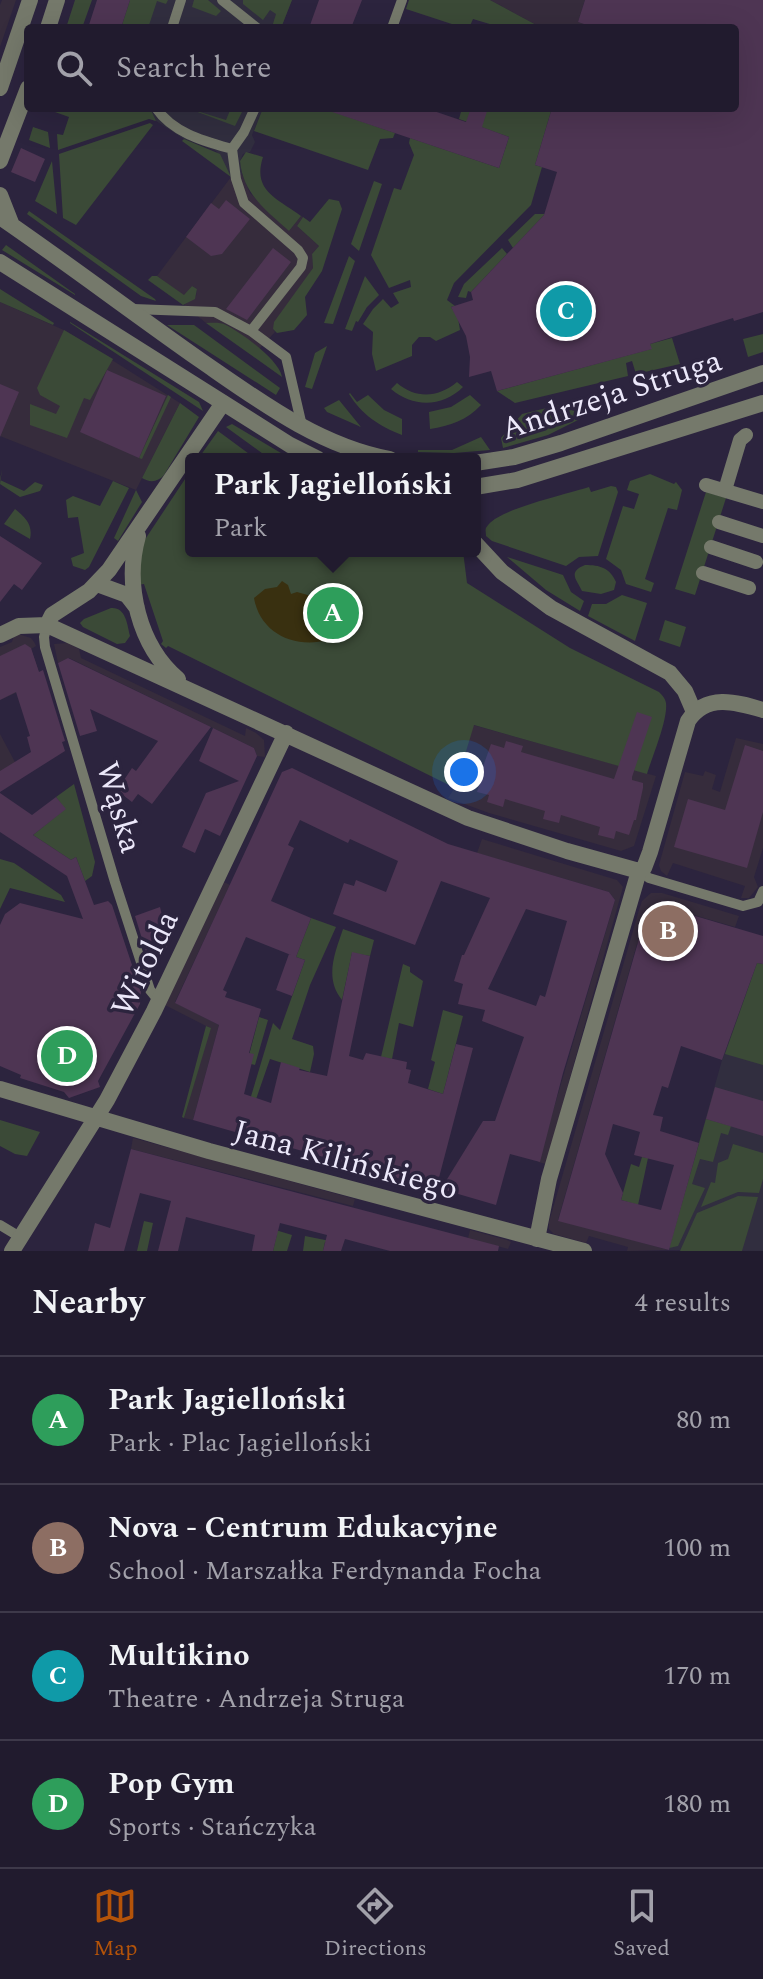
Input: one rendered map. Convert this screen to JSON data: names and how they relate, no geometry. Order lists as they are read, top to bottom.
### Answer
{
  "streets": {
    "street": ["Andrzeja Struga", "Witolda", "Jana Kilińskiego"],
    "lane": ["Wąska"]
  },
  "crossings": [
    ["Wąska", "Witolda"],
    ["Witolda", "Jana Kilińskiego"]
  ],
  "page": {
    "search": "Search here",
    "pins": [
      "C",
      "A",
      "B",
      "D"
    ],
    "popup": ["Park Jagielloński", "Park"],
    "heading": ["Nearby", "4 results"],
    "list": [
      {
        "mark": "A",
        "name": "Park Jagielloński",
        "note": "Park · Plac Jagielloński",
        "value": "80 m"
      },
      {
        "mark": "B",
        "name": "Nova - Centrum Edukacyjne",
        "note": "School · Marszałka Ferdynanda Focha",
        "value": "100 m"
      },
      {
        "mark": "C",
        "name": "Multikino",
        "note": "Theatre · Andrzeja Struga",
        "value": "170 m"
      },
      {
        "mark": "D",
        "name": "Pop Gym",
        "note": "Sports · Stańczyka",
        "value": "180 m"
      }
    ],
    "nav": ["Map", "Directions", "Saved"]
  }
}
